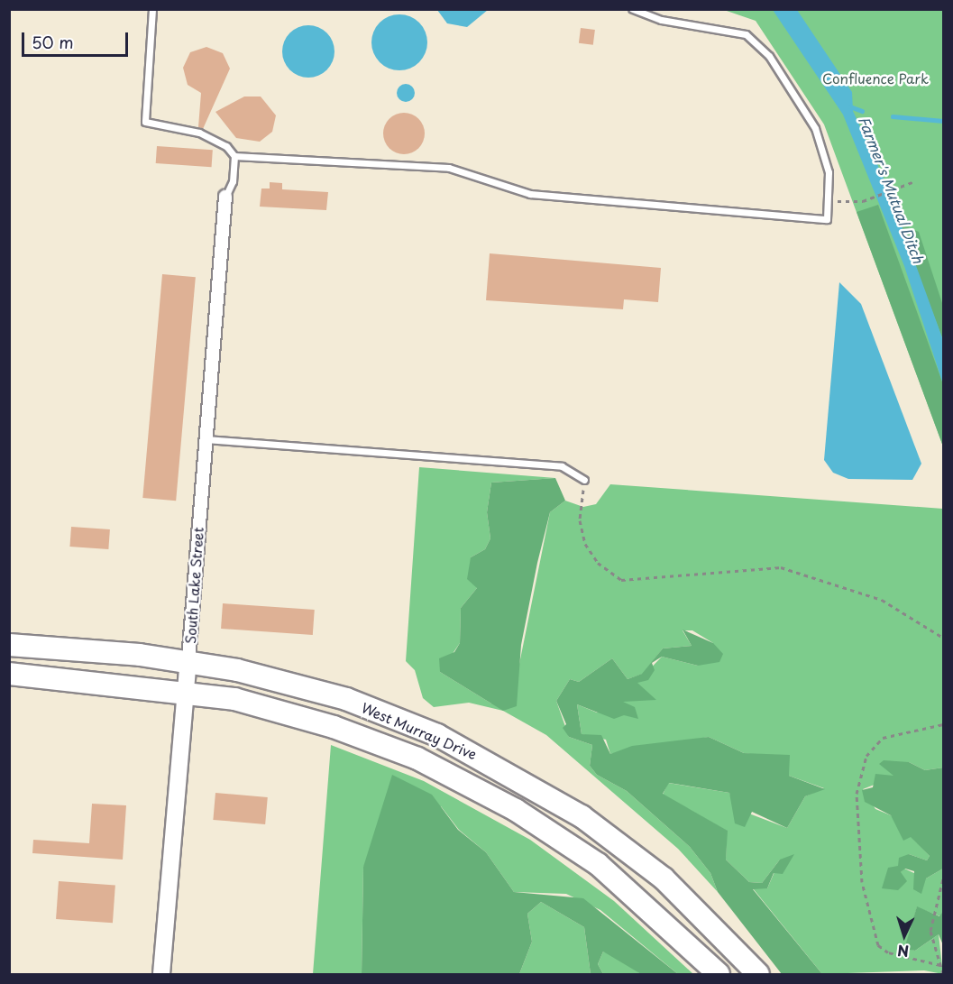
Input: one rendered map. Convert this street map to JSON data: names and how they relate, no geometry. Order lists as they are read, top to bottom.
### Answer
{
  "streets": {
    "highway": ["West Murray Drive"],
    "street": ["South Lake Street"]
  },
  "crossings": [
    ["South Lake Street", "West Murray Drive"]
  ],
  "water": ["Farmer's Mutual Ditch"],
  "parks": ["Confluence Park"],
  "scale_bar": "50 m",
  "north": "bottom"
}
